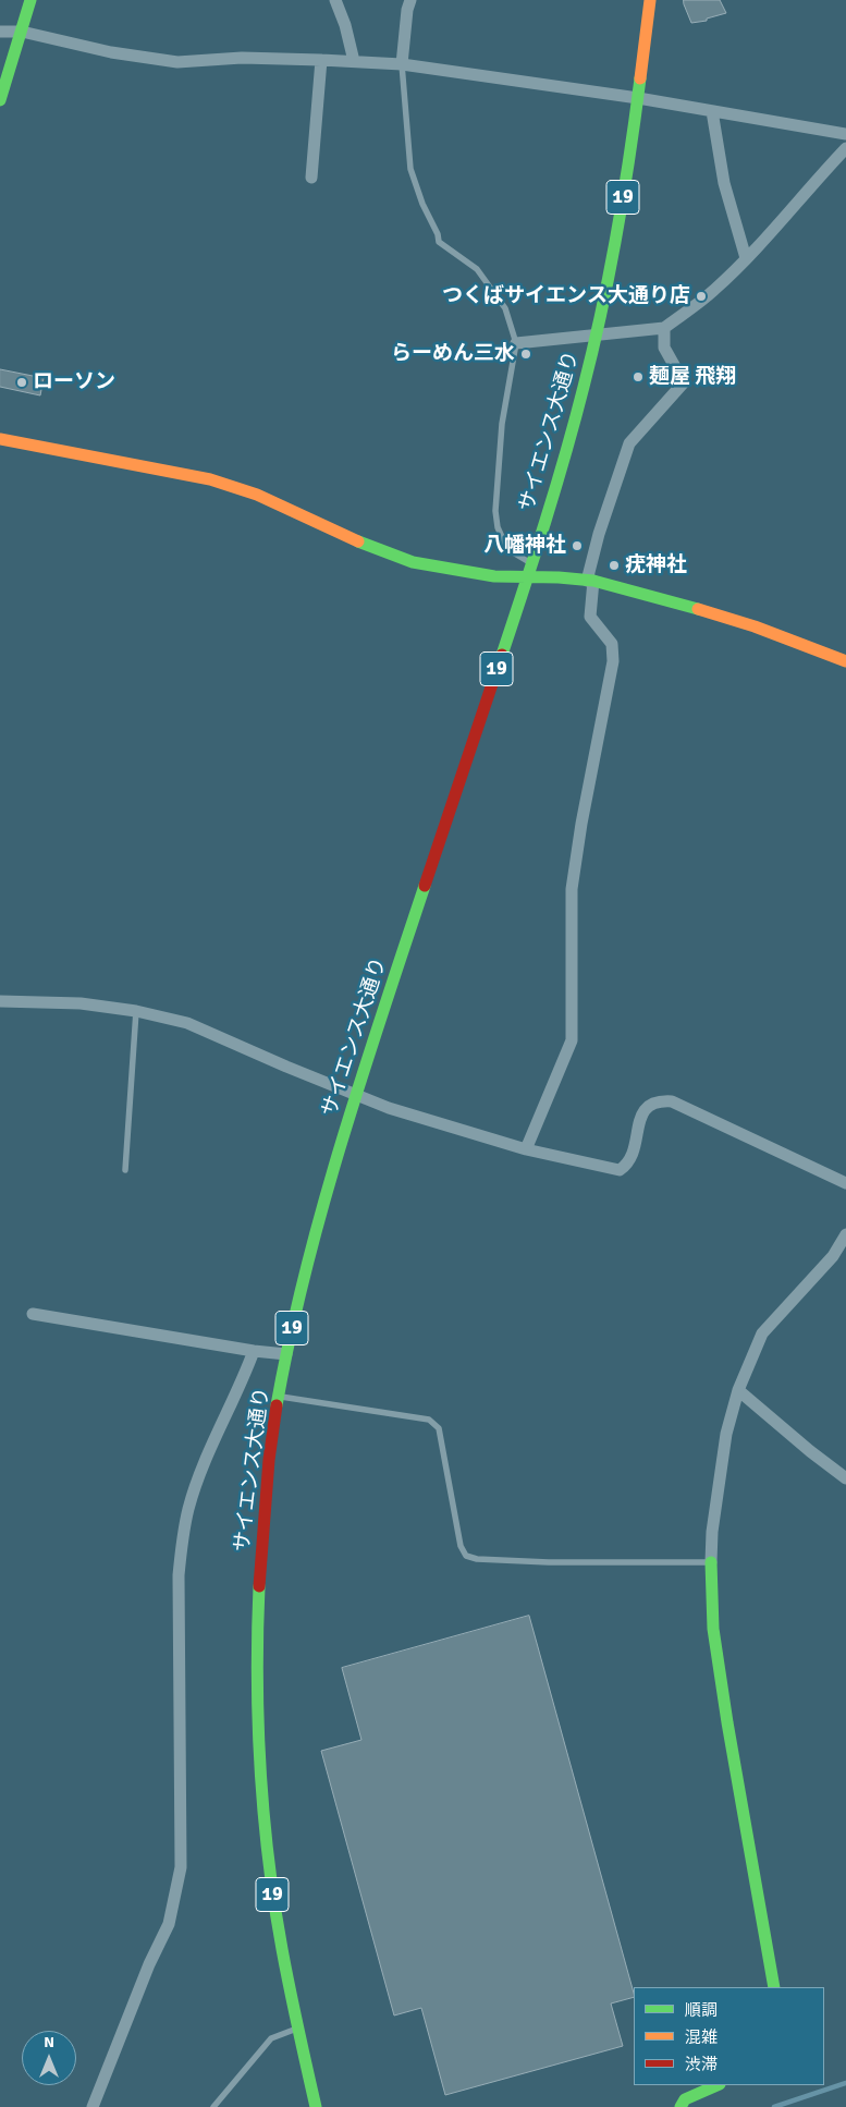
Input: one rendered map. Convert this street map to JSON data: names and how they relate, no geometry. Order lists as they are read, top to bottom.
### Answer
{
  "streets": {
    "main road": ["19", "サイエンス大通り"]
  },
  "places": [
    "つくばサイエンス大通り店",
    "らーめん三水",
    "麺屋 飛翔",
    "ローソン",
    "八幡神社",
    "疣神社"
  ],
  "legend": ["順調", "混雑", "渋滞"],
  "north": "top"
}
